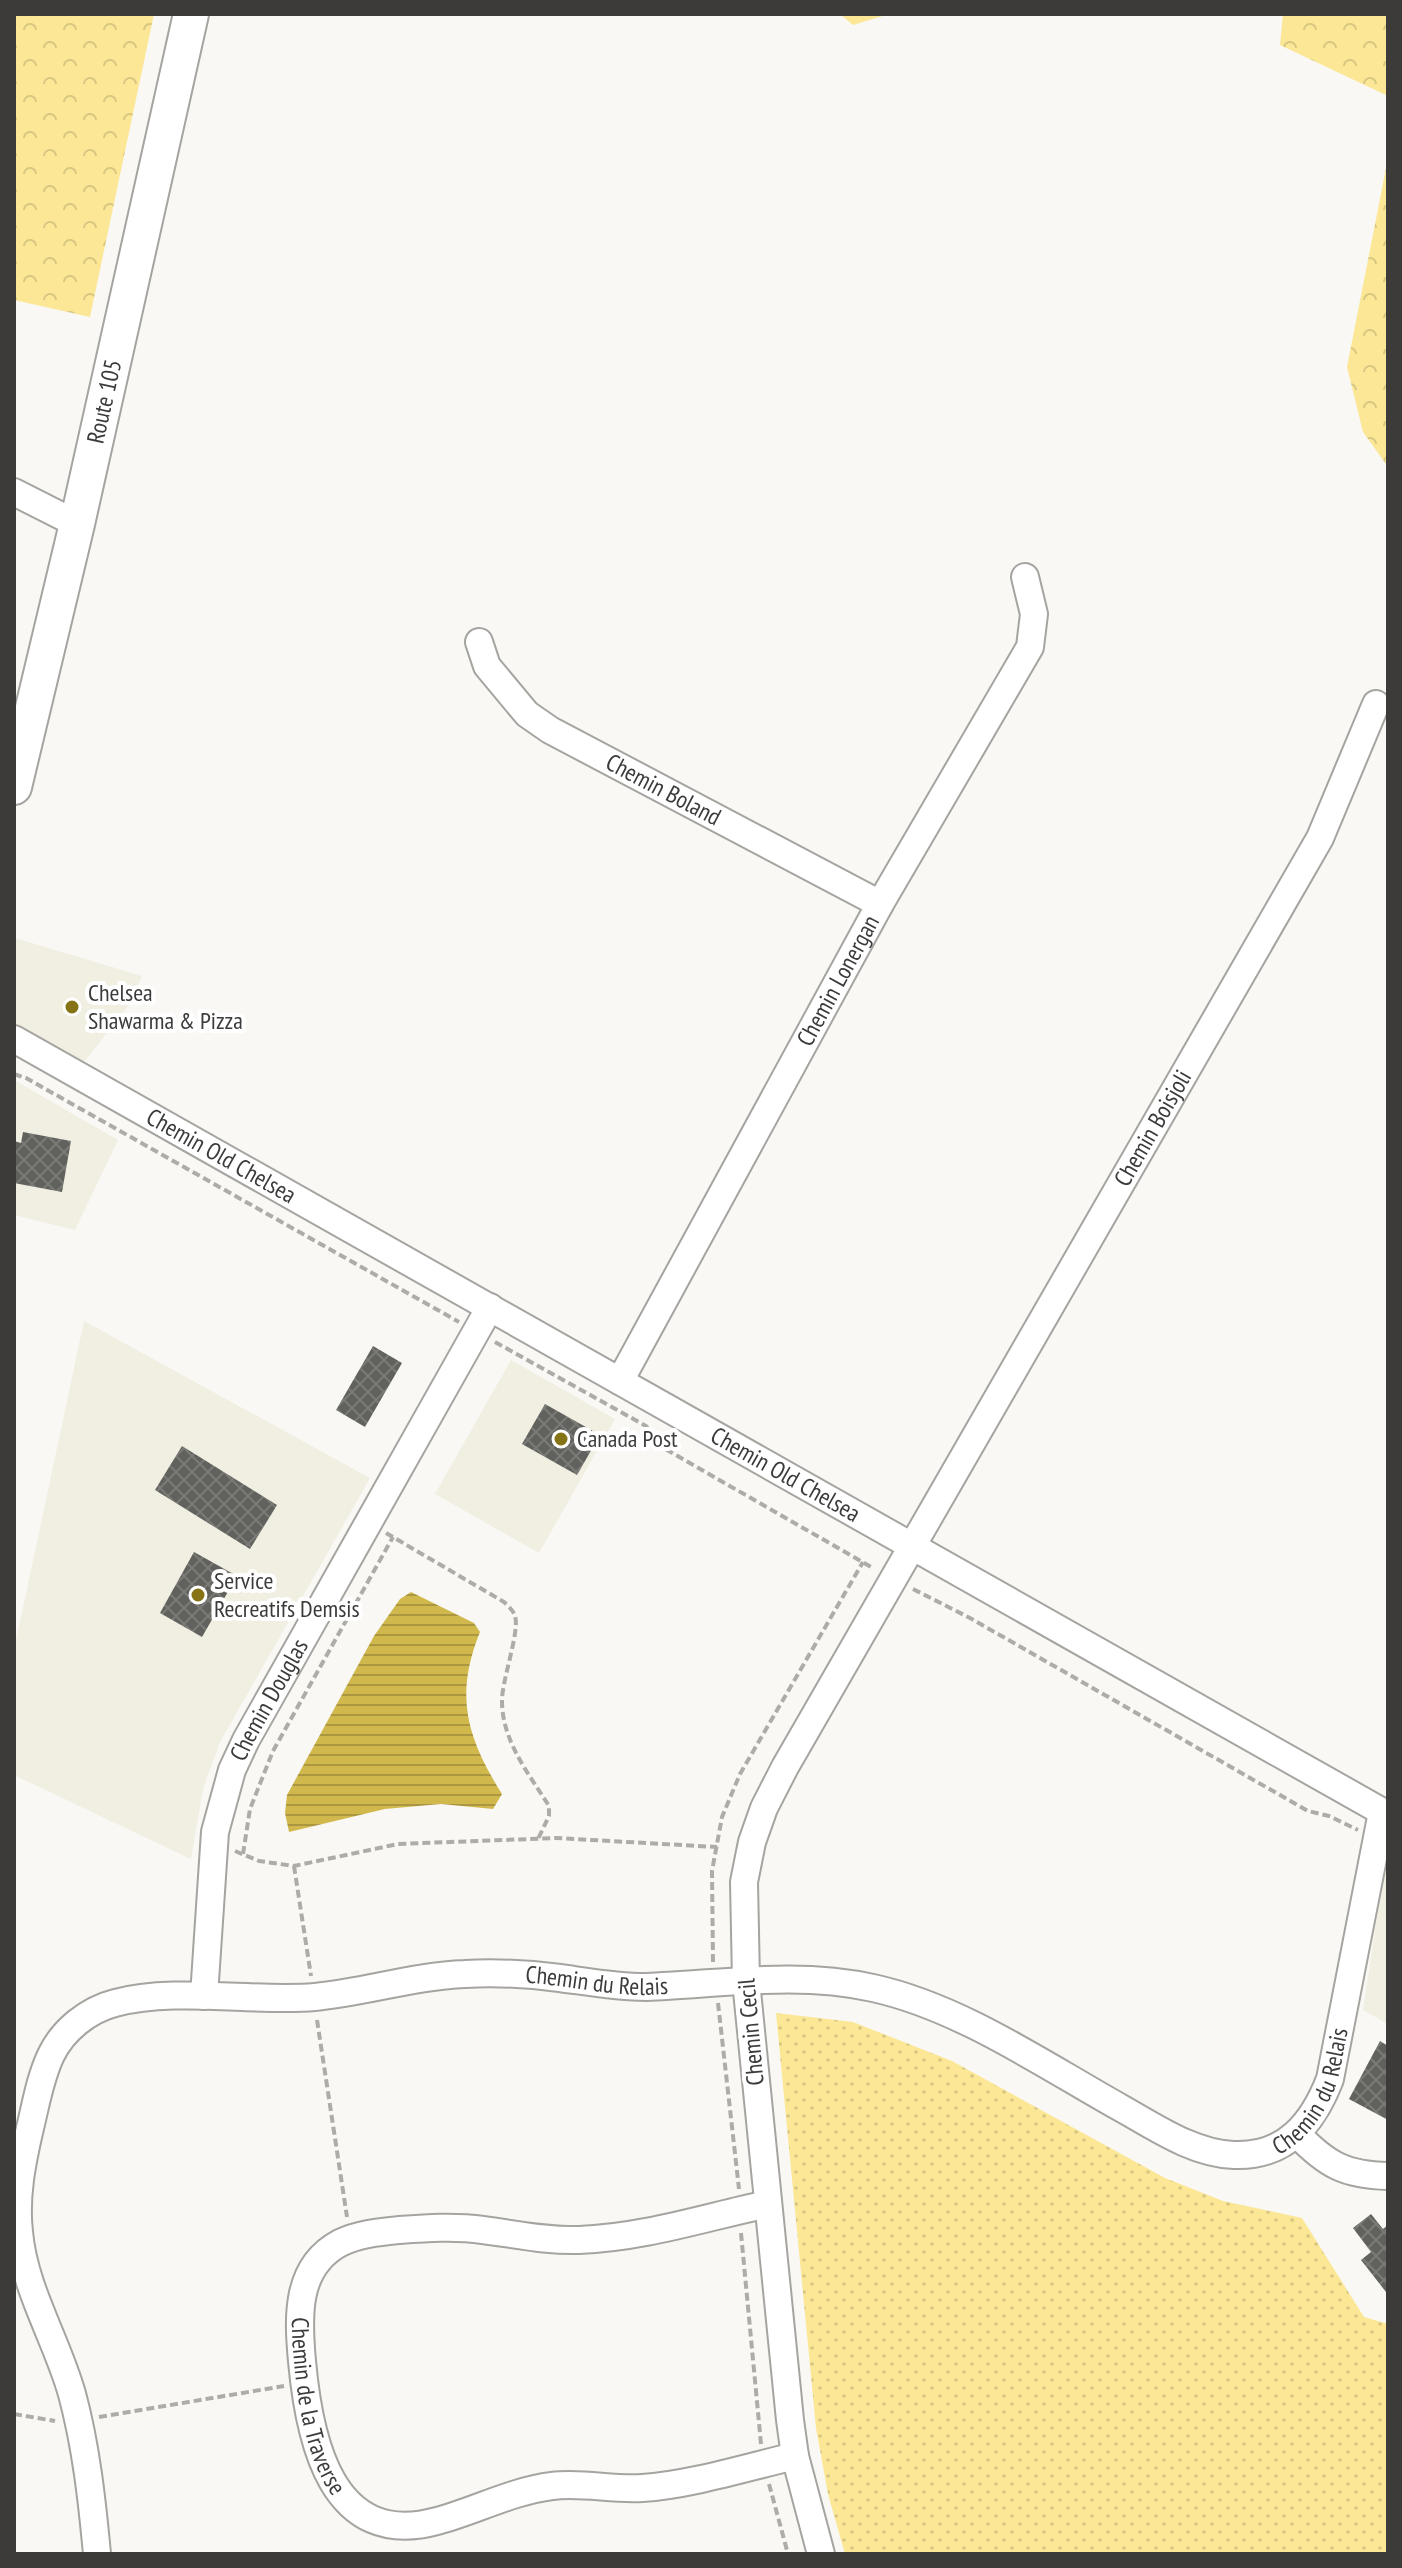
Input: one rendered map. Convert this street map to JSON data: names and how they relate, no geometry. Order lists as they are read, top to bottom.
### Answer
{
  "streets": {
    "main road": ["Route 105"],
    "street": [
      "Chemin Boland",
      "Chemin Lonergan",
      "Chemin Boisjoli",
      "Chemin Old Chelsea",
      "Chemin Douglas",
      "Chemin du Relais",
      "Chemin Cecil",
      "Chemin de la Traverse"
    ]
  },
  "crossings": [
    ["Chemin Boland", "Chemin Lonergan"],
    ["Chemin Lonergan", "Chemin Old Chelsea"],
    ["Chemin Boisjoli", "Chemin Old Chelsea"],
    ["Chemin Boisjoli", "Chemin Cecil"],
    ["Chemin Old Chelsea", "Chemin Douglas"],
    ["Chemin Old Chelsea", "Chemin du Relais"],
    ["Chemin Old Chelsea", "Chemin Cecil"],
    ["Chemin Douglas", "Chemin du Relais"],
    ["Chemin du Relais", "Chemin Cecil"],
    ["Chemin Cecil", "Chemin de la Traverse"]
  ],
  "places": ["Chelsea Shawarma & Pizza", "Canada Post", "Service Recreatifs Demsis"]
}
